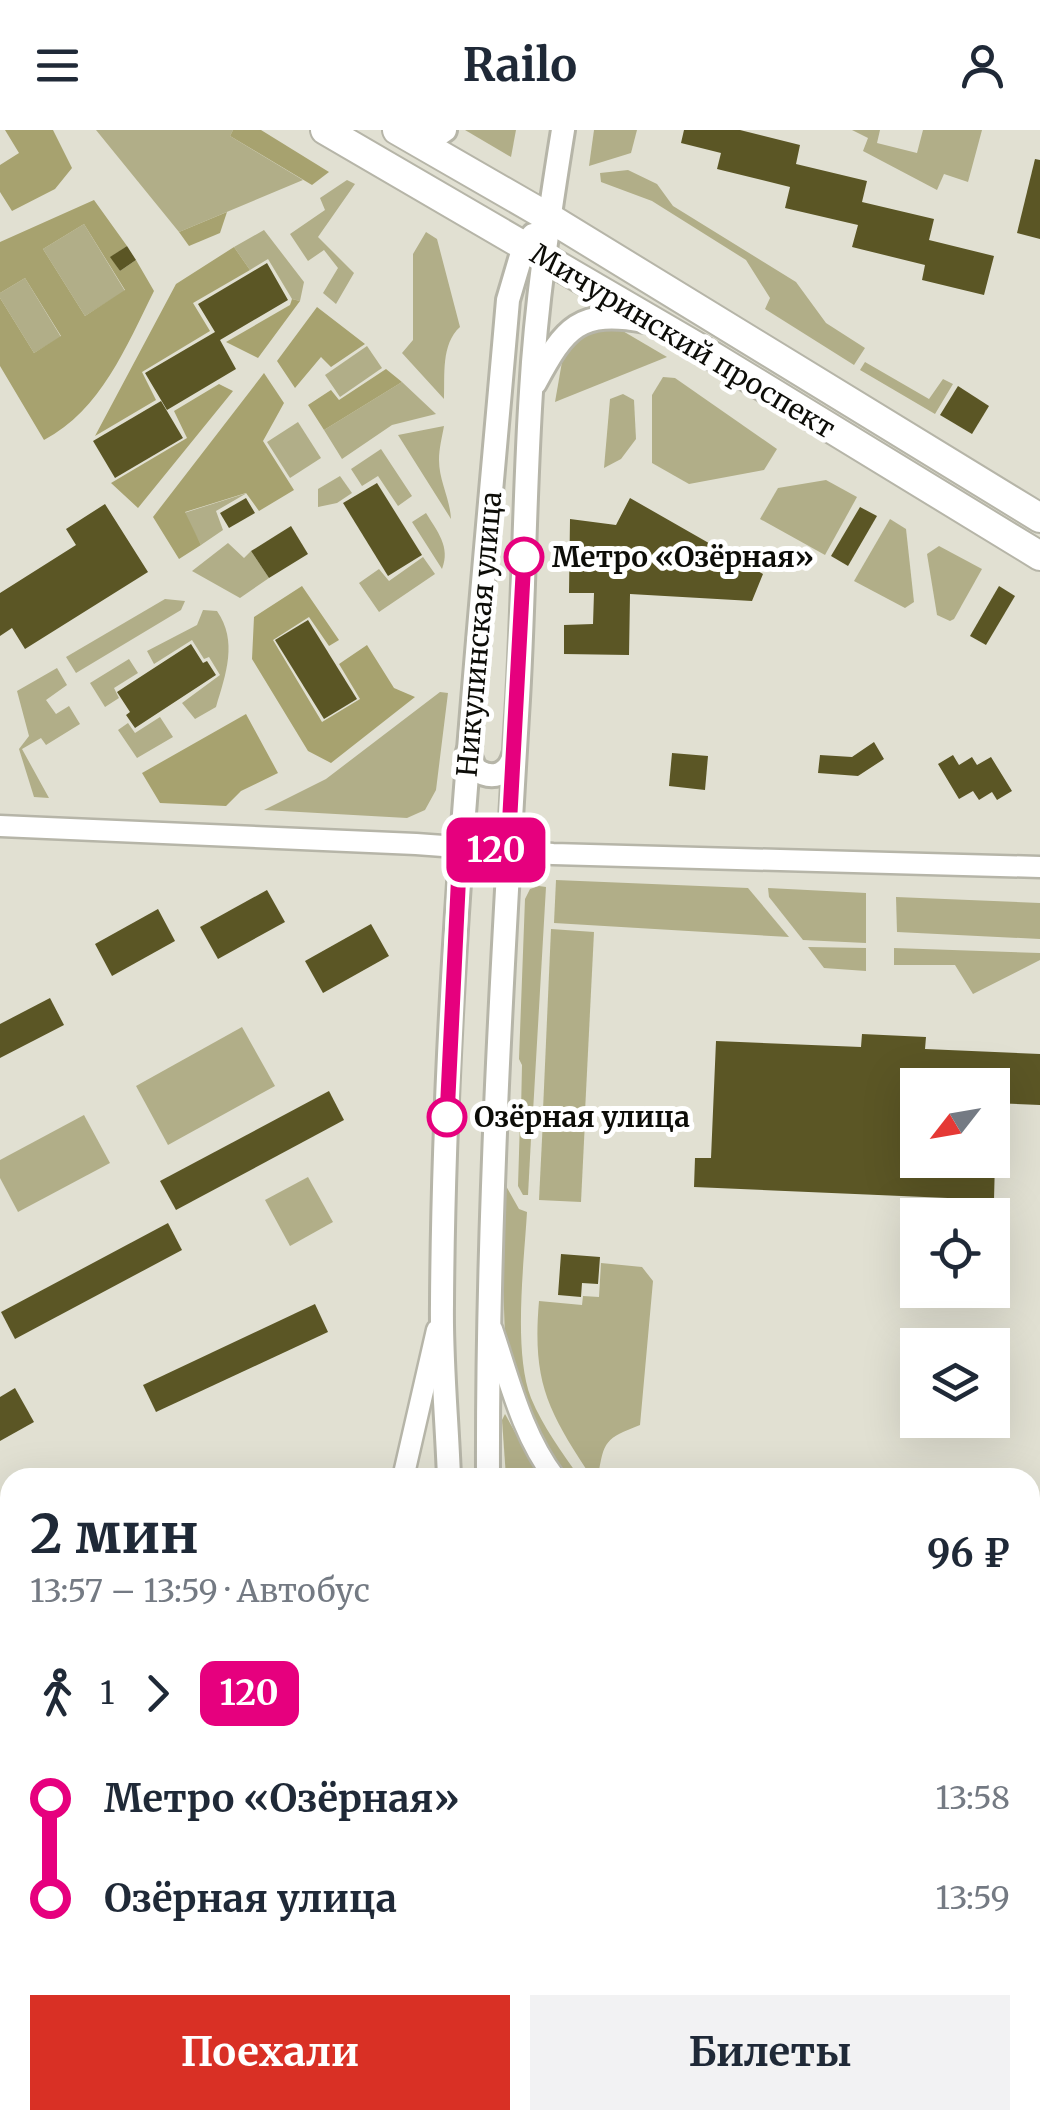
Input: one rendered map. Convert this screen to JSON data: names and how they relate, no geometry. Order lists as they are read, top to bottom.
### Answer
{
  "streets": {
    "main road": ["Мичуринский проспект", "Никулинская улица"]
  },
  "crossings": [
    ["Мичуринский проспект", "Никулинская улица"]
  ],
  "places": ["Метро «Озёрная»", "Озёрная улица"],
  "lines": ["bus line 120"],
  "north": "bottom left",
  "page": {
    "header": "Railo",
    "on_map": "120",
    "heading": ["2 мин", "13:57 – 13:59 · Автобус", "96 ₽"],
    "legs": ["1", "120"],
    "list": [
      {
        "name": "Метро «Озёрная»",
        "value": "13:58"
      },
      {
        "name": "Озёрная улица",
        "value": "13:59"
      }
    ],
    "buttons": ["Поехали", "Билеты"]
  }
}
